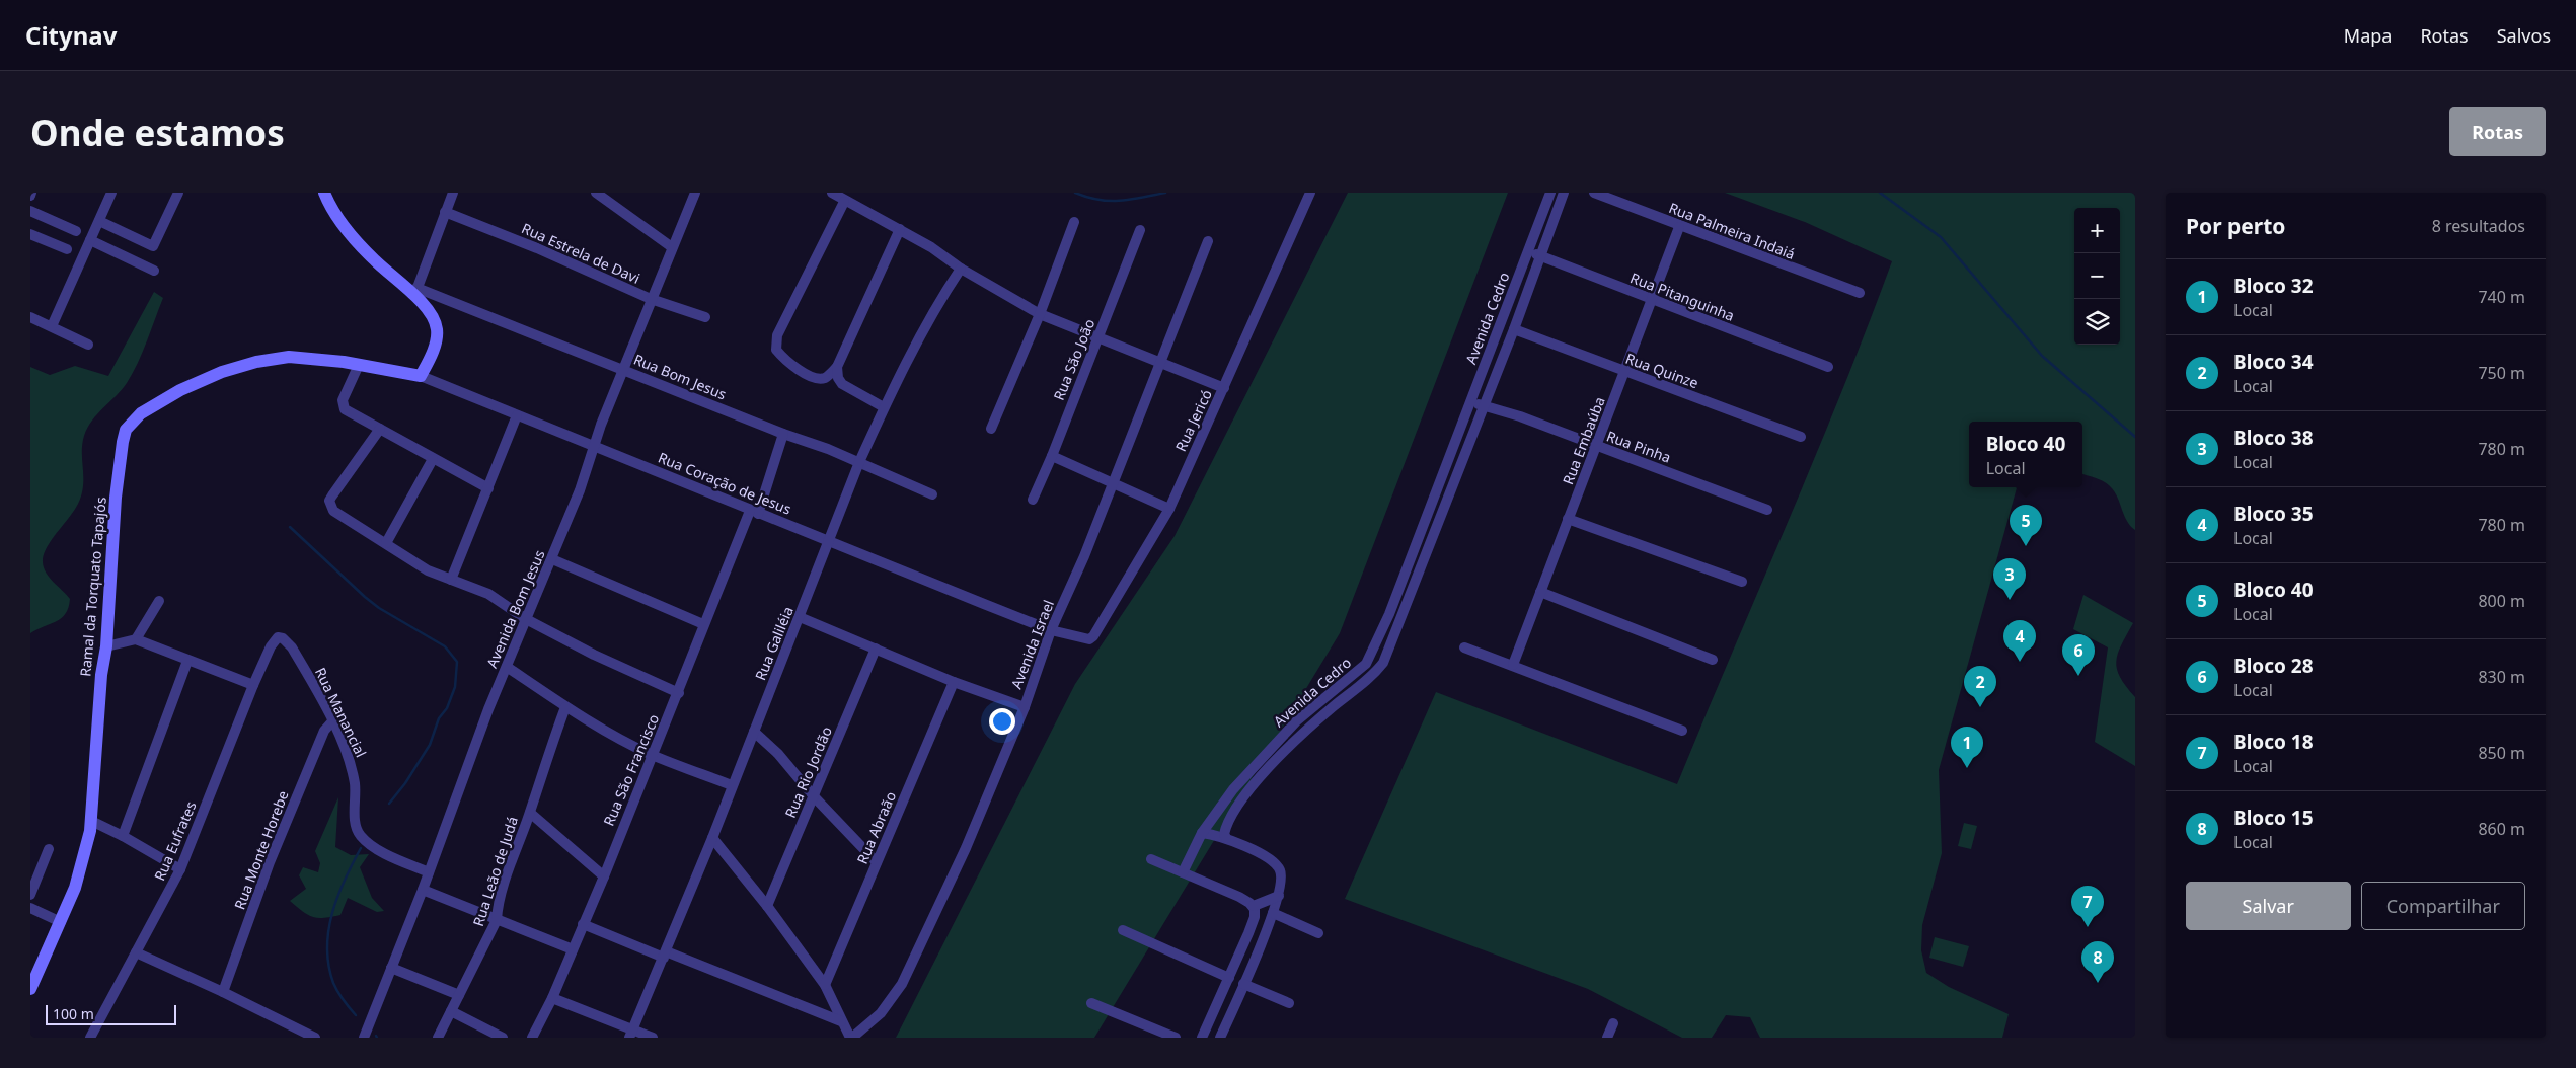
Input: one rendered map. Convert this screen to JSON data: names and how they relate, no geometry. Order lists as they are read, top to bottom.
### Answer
{
  "streets": {
    "street": [
      "Rua Palmeira Indaiá",
      "Rua Estrela de Davi",
      "Rua Pitanguinha",
      "Avenida Cedro",
      "Rua São João",
      "Rua Quinze",
      "Rua Bom Jesus",
      "Rua Jericó",
      "Rua Embaúba",
      "Rua Pinha",
      "Rua Coração de Jesus",
      "Ramal da Torquato Tapajós",
      "Avenida Bom Jesus",
      "Rua Galiléia",
      "Avenida Israel",
      "Rua Manancial",
      "Rua São Francisco",
      "Rua Rio Jordão",
      "Rua Abraão",
      "Rua Eufrates",
      "Rua Monte Horebe",
      "Rua Leão de Judá"
    ]
  },
  "crossings": [
    ["Rua Palmeira Indaiá", "Rua Embaúba"],
    ["Rua Estrela de Davi", "Avenida Bom Jesus"],
    ["Rua Pitanguinha", "Avenida Cedro"],
    ["Rua Pitanguinha", "Rua Embaúba"],
    ["Avenida Cedro", "Rua Quinze"],
    ["Avenida Cedro", "Rua Pinha"],
    ["Rua Quinze", "Rua Embaúba"],
    ["Rua Bom Jesus", "Avenida Bom Jesus"],
    ["Rua Bom Jesus", "Rua Galiléia"],
    ["Rua Bom Jesus", "Rua São Francisco"],
    ["Rua Jericó", "Rua Coração de Jesus"],
    ["Rua Embaúba", "Rua Pinha"],
    ["Rua Coração de Jesus", "Ramal da Torquato Tapajós"],
    ["Rua Coração de Jesus", "Avenida Bom Jesus"],
    ["Rua Coração de Jesus", "Rua Galiléia"],
    ["Rua Coração de Jesus", "Avenida Israel"],
    ["Rua Coração de Jesus", "Rua São Francisco"],
    ["Avenida Bom Jesus", "Rua Manancial"],
    ["Rua Manancial", "Rua Eufrates"],
    ["Rua Manancial", "Rua Monte Horebe"]
  ],
  "scale_bar": "100 m",
  "page": {
    "header": "Citynav",
    "nav": ["Mapa", "Rotas", "Salvos"],
    "buttons": [
      "Rotas",
      ["Salvar", "Compartilhar"]
    ],
    "title": "Onde estamos",
    "heading": ["Por perto", "8 resultados"],
    "map_buttons": ["+", "−"],
    "list": [
      {
        "mark": "1",
        "name": "Bloco 32",
        "note": "Local",
        "value": "740 m"
      },
      {
        "mark": "2",
        "name": "Bloco 34",
        "note": "Local",
        "value": "750 m"
      },
      {
        "mark": "3",
        "name": "Bloco 38",
        "note": "Local",
        "value": "780 m"
      },
      {
        "mark": "4",
        "name": "Bloco 35",
        "note": "Local",
        "value": "780 m"
      },
      {
        "mark": "5",
        "name": "Bloco 40",
        "note": "Local",
        "value": "800 m"
      },
      {
        "mark": "6",
        "name": "Bloco 28",
        "note": "Local",
        "value": "830 m"
      },
      {
        "mark": "7",
        "name": "Bloco 18",
        "note": "Local",
        "value": "850 m"
      },
      {
        "mark": "8",
        "name": "Bloco 15",
        "note": "Local",
        "value": "860 m"
      }
    ],
    "popup": ["Bloco 40", "Local"],
    "pins": [
      "5",
      "3",
      "4",
      "6",
      "2",
      "1",
      "7",
      "8"
    ],
    "scale": "100 m"
  }
}
